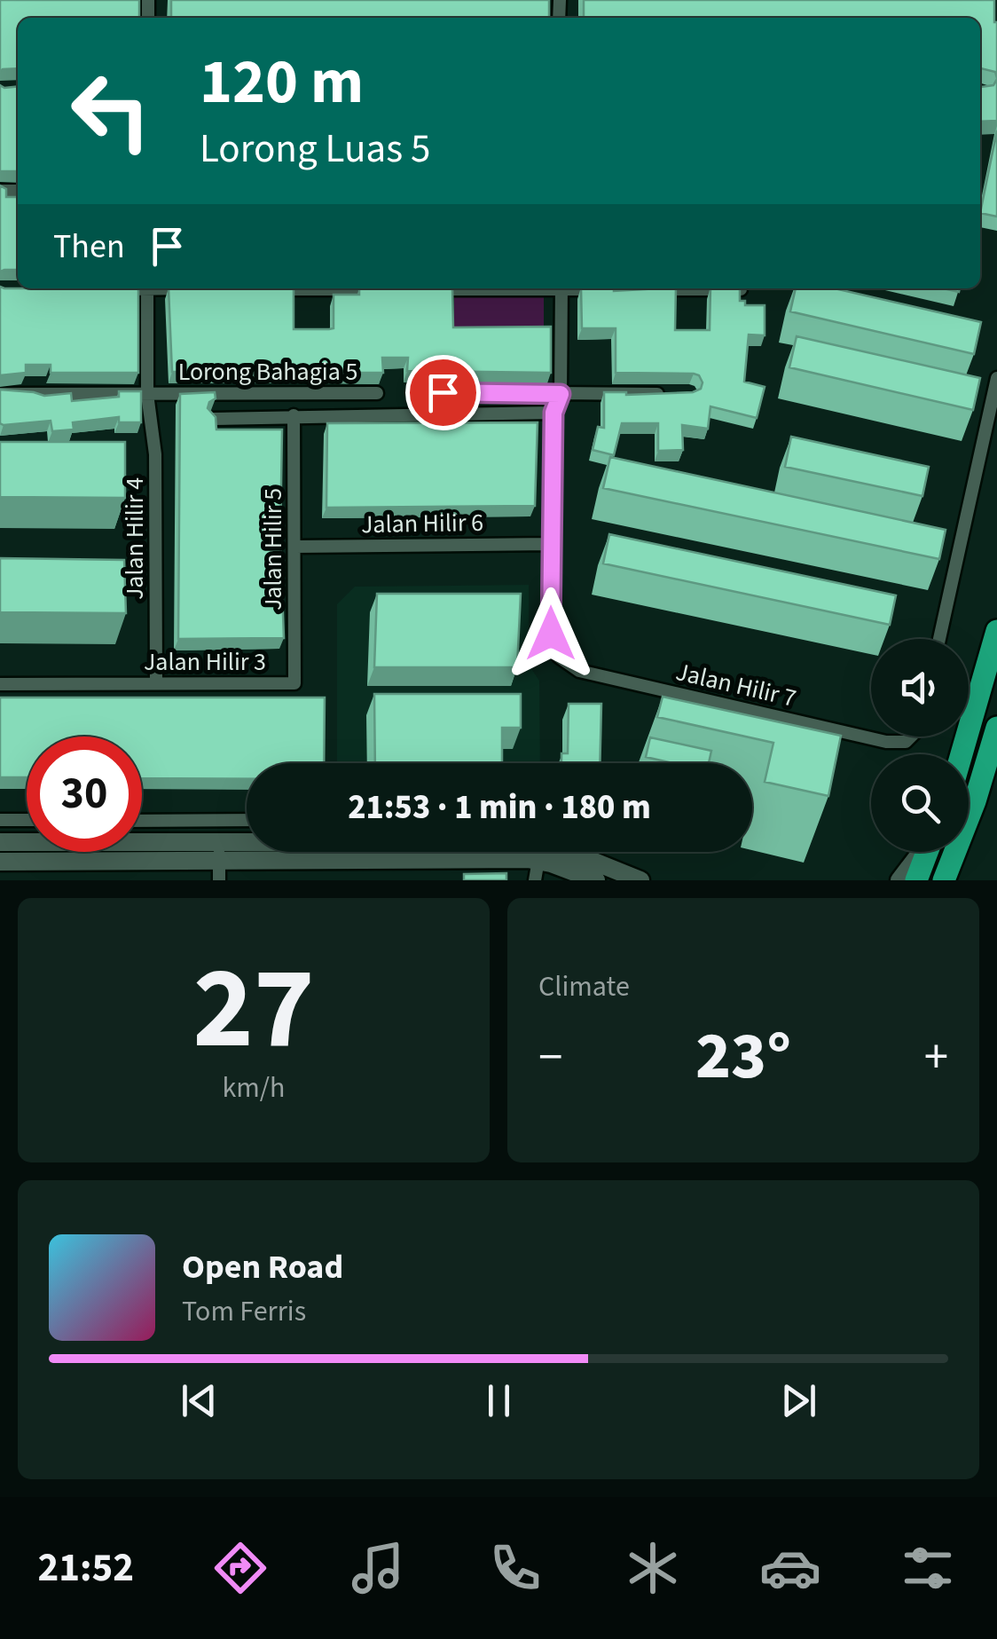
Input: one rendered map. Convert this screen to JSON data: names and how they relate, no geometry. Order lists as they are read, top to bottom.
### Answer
{
  "streets": {
    "street": [
      "Lorong Bahagia 5",
      "Jalan Hilir 6",
      "Jalan Hilir 4",
      "Jalan Hilir 5",
      "Jalan Hilir 3",
      "Jalan Hilir 7"
    ]
  },
  "crossings": [
    ["Lorong Bahagia 5", "Jalan Hilir 4"],
    ["Jalan Hilir 6", "Jalan Hilir 5"],
    ["Jalan Hilir 6", "Jalan Hilir 7"],
    ["Jalan Hilir 4", "Jalan Hilir 3"],
    ["Jalan Hilir 5", "Jalan Hilir 3"]
  ],
  "page": {
    "turn": ["120 m", "Lorong Luas 5"],
    "then": "Then",
    "limit": "30",
    "trip": "21:53 · 1 min · 180 m",
    "tile": [
      ["27", "km/h"],
      "Climate"
    ],
    "heat": ["−", "23°", "+"],
    "song": ["Open Road", "Tom Ferris"],
    "tabs": "21:52"
  }
}
